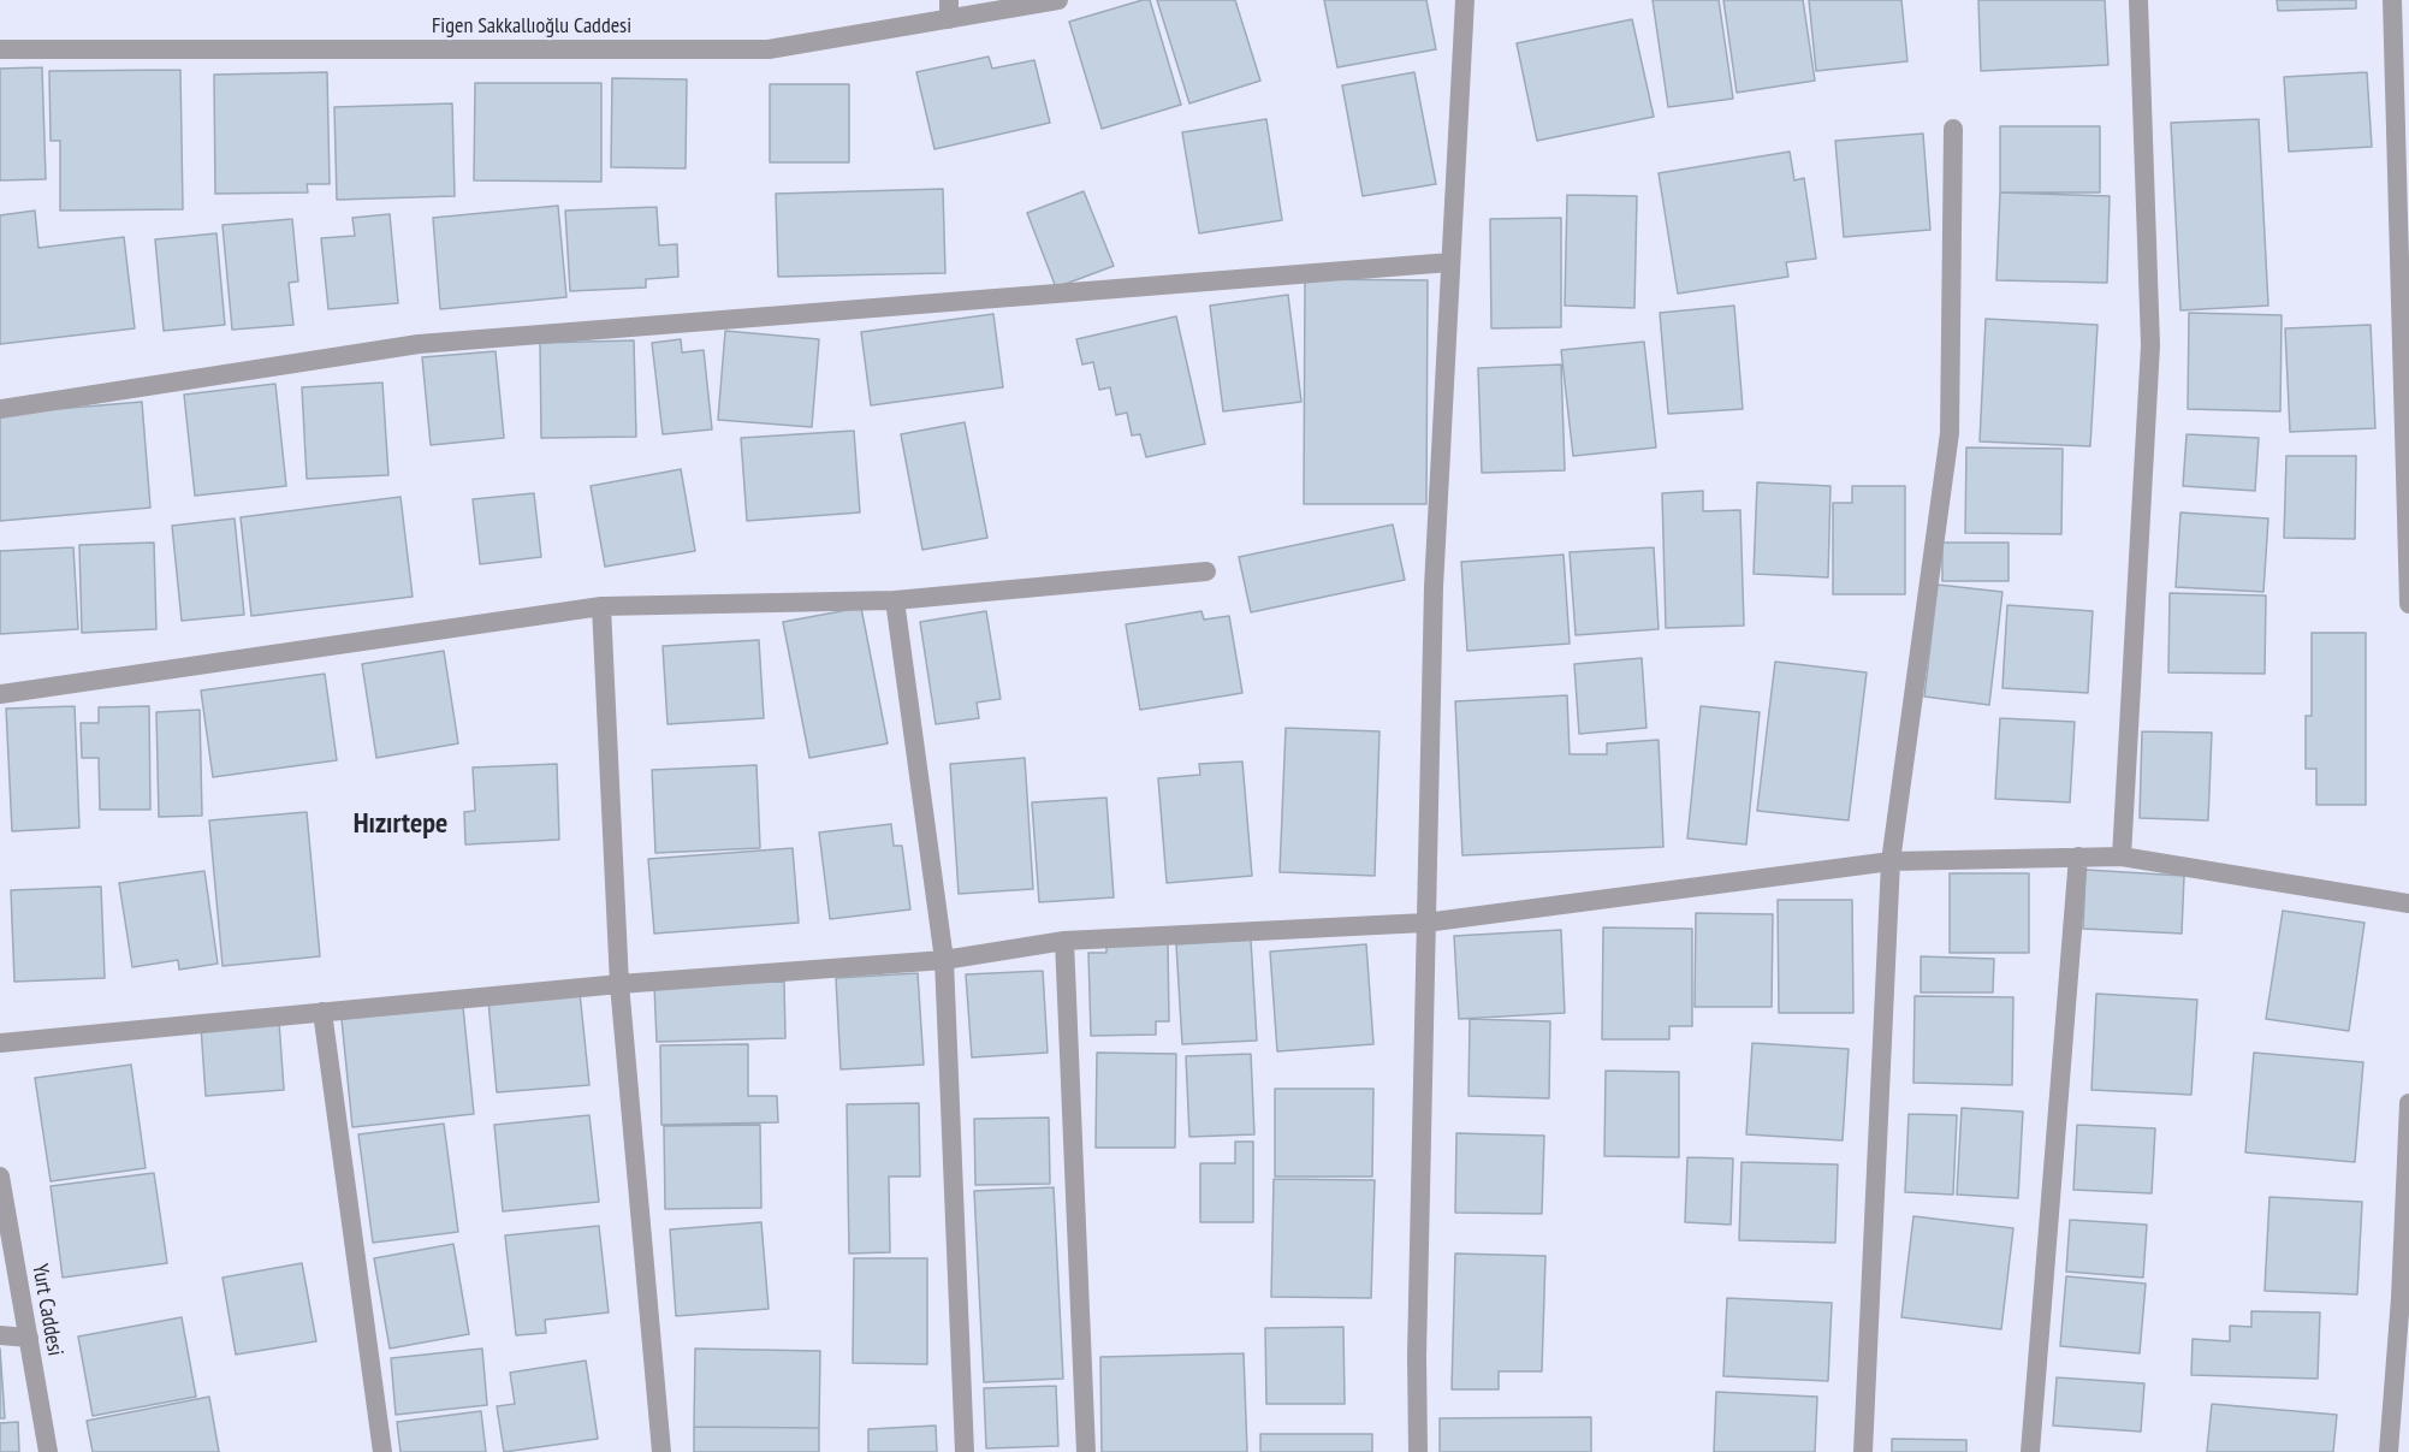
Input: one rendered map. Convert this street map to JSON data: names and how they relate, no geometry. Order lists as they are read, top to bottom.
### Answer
{
  "streets": {
    "street": ["Figen Sakkallıoğlu Caddesi", "Yurt Caddesi"]
  },
  "districts": ["Hızırtepe"]
}
